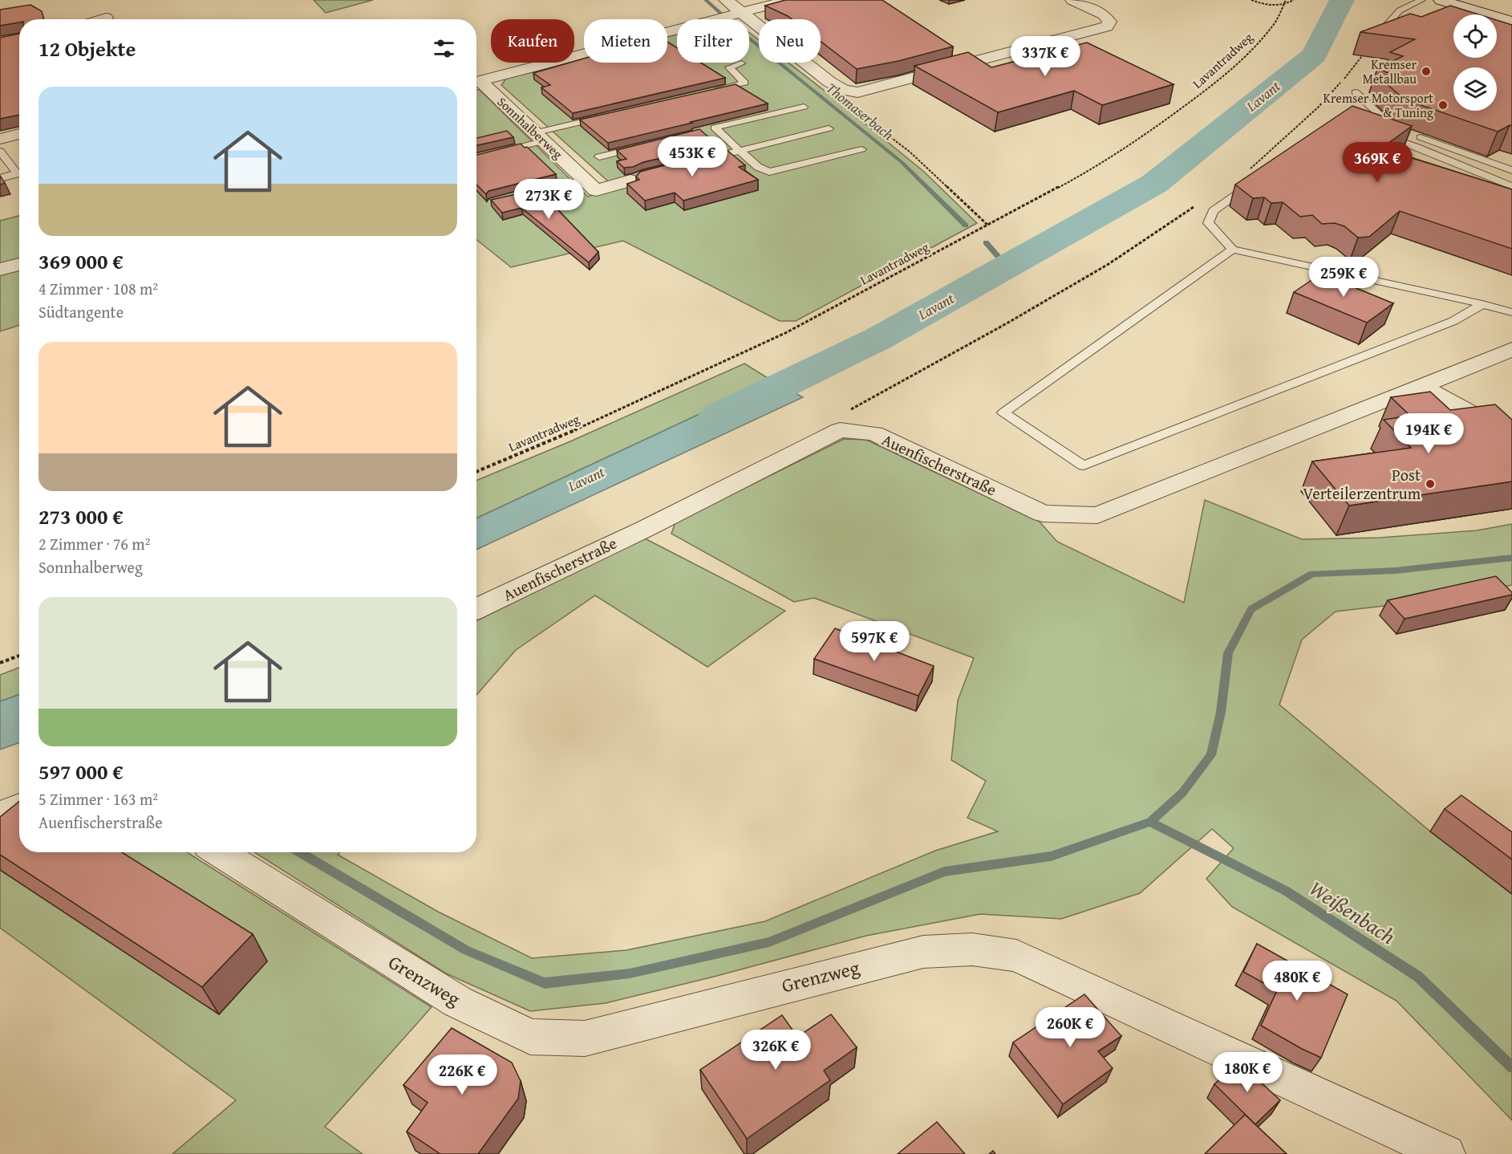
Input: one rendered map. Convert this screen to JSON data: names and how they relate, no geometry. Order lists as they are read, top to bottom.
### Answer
{
  "streets": {
    "street": ["Sonnhalberweg", "Auenfischerstraße", "Grenzweg"],
    "path": ["Lavantradweg"]
  },
  "water": ["Lavant", "Thomaserbach", "Weißenbach"],
  "places": ["Kremser Metallbau", "Kremser Motorsport & Tuning", "Post Verteilerzentrum"],
  "page": {
    "chip": [
      "Kaufen",
      "Mieten",
      "Filter",
      "Neu"
    ],
    "heading": "12 Objekte",
    "price": [
      "337K €",
      "453K €",
      "369K €",
      "273K €",
      "259K €",
      "194K €",
      "597K €",
      "480K €",
      "260K €",
      "326K €",
      "180K €",
      "226K €"
    ],
    "list": [
      {
        "name": "369 000 €",
        "note": "4 Zimmer · 108 m² · Südtangente"
      },
      {
        "name": "273 000 €",
        "note": "2 Zimmer · 76 m² · Sonnhalberweg"
      },
      {
        "name": "597 000 €",
        "note": "5 Zimmer · 163 m² · Auenfischerstraße"
      }
    ]
  }
}
